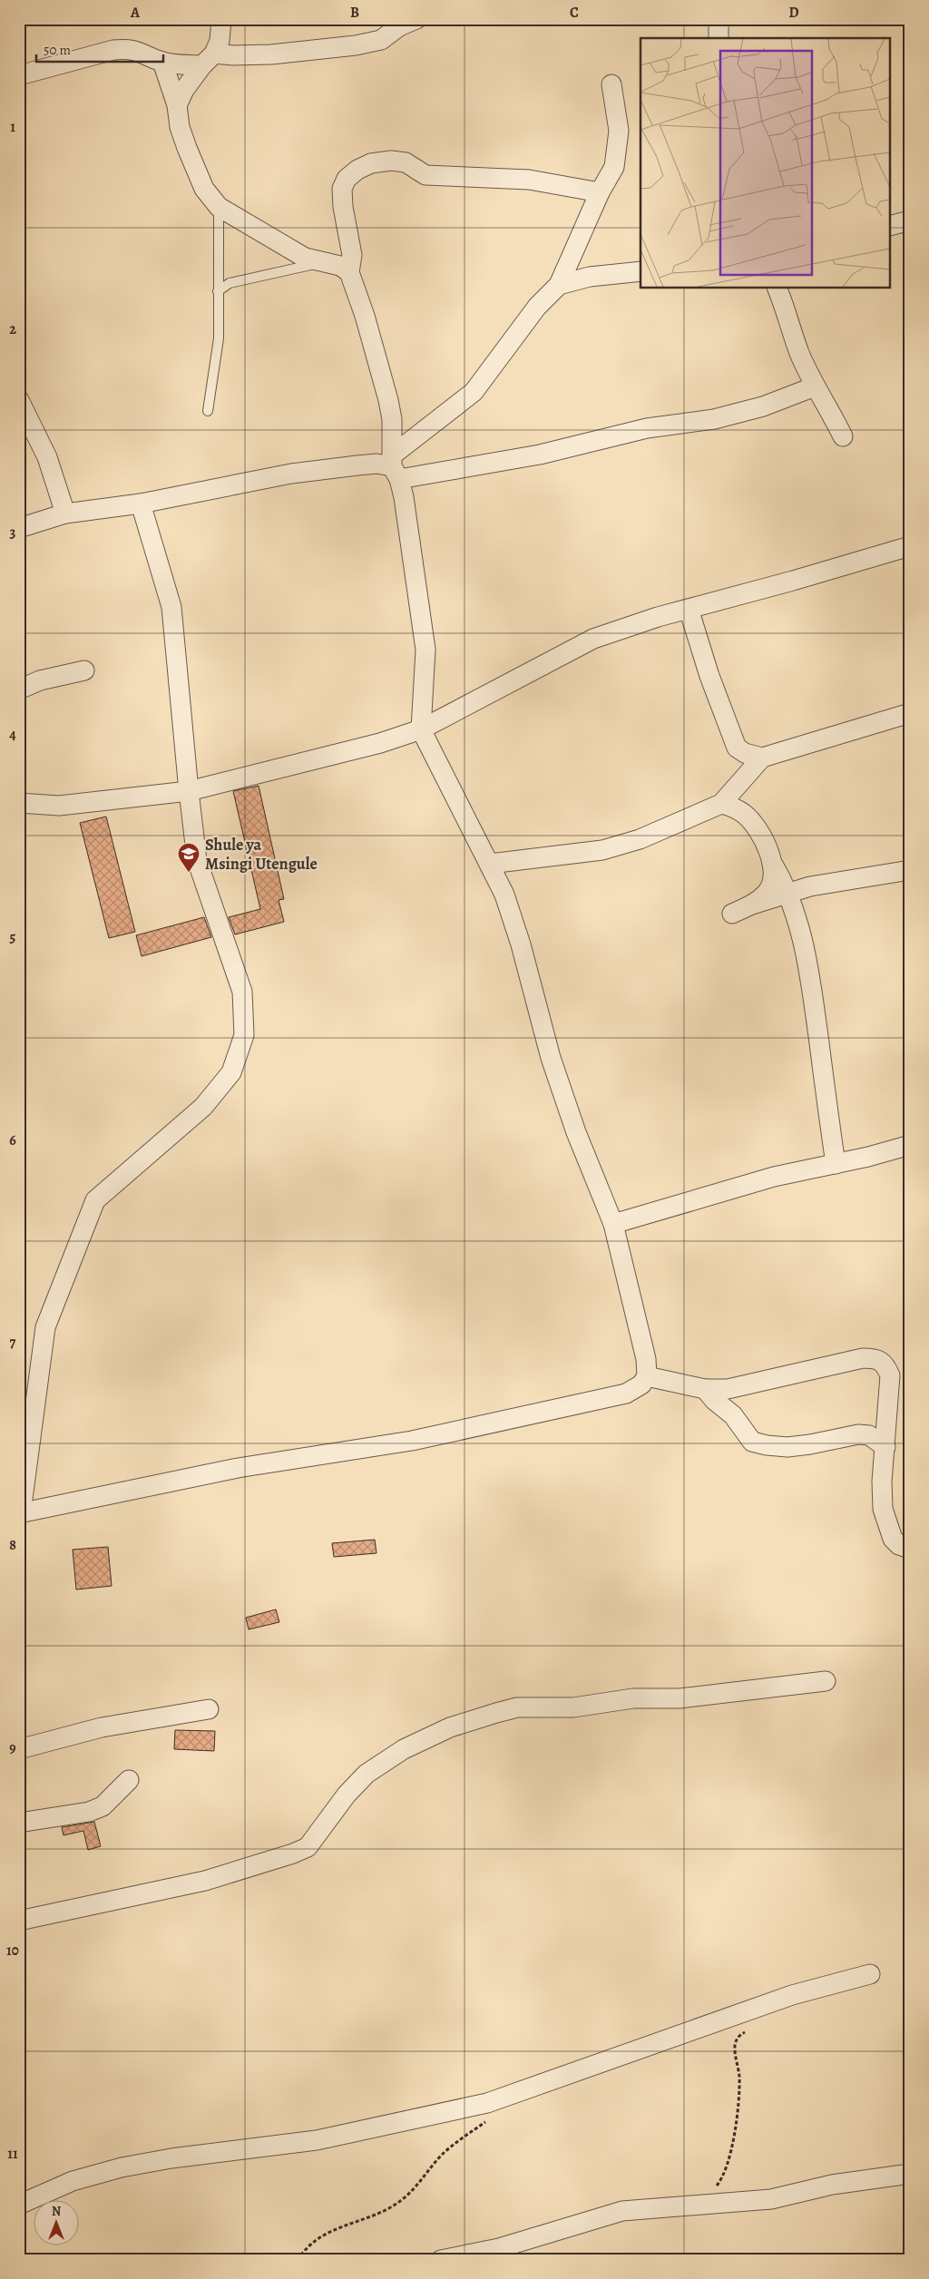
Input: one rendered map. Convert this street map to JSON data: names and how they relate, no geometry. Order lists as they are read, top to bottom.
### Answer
{
  "places": {
    "school or university": ["Shule ya Msingi Utengule"]
  },
  "scale_bar": "50 m",
  "north": "top",
  "grid": {
    "columns": [
      "A",
      "B",
      "C",
      "D"
    ],
    "rows": [
      "1",
      "2",
      "3",
      "4",
      "5",
      "6",
      "7",
      "8",
      "9",
      "10",
      "11"
    ]
  }
}
